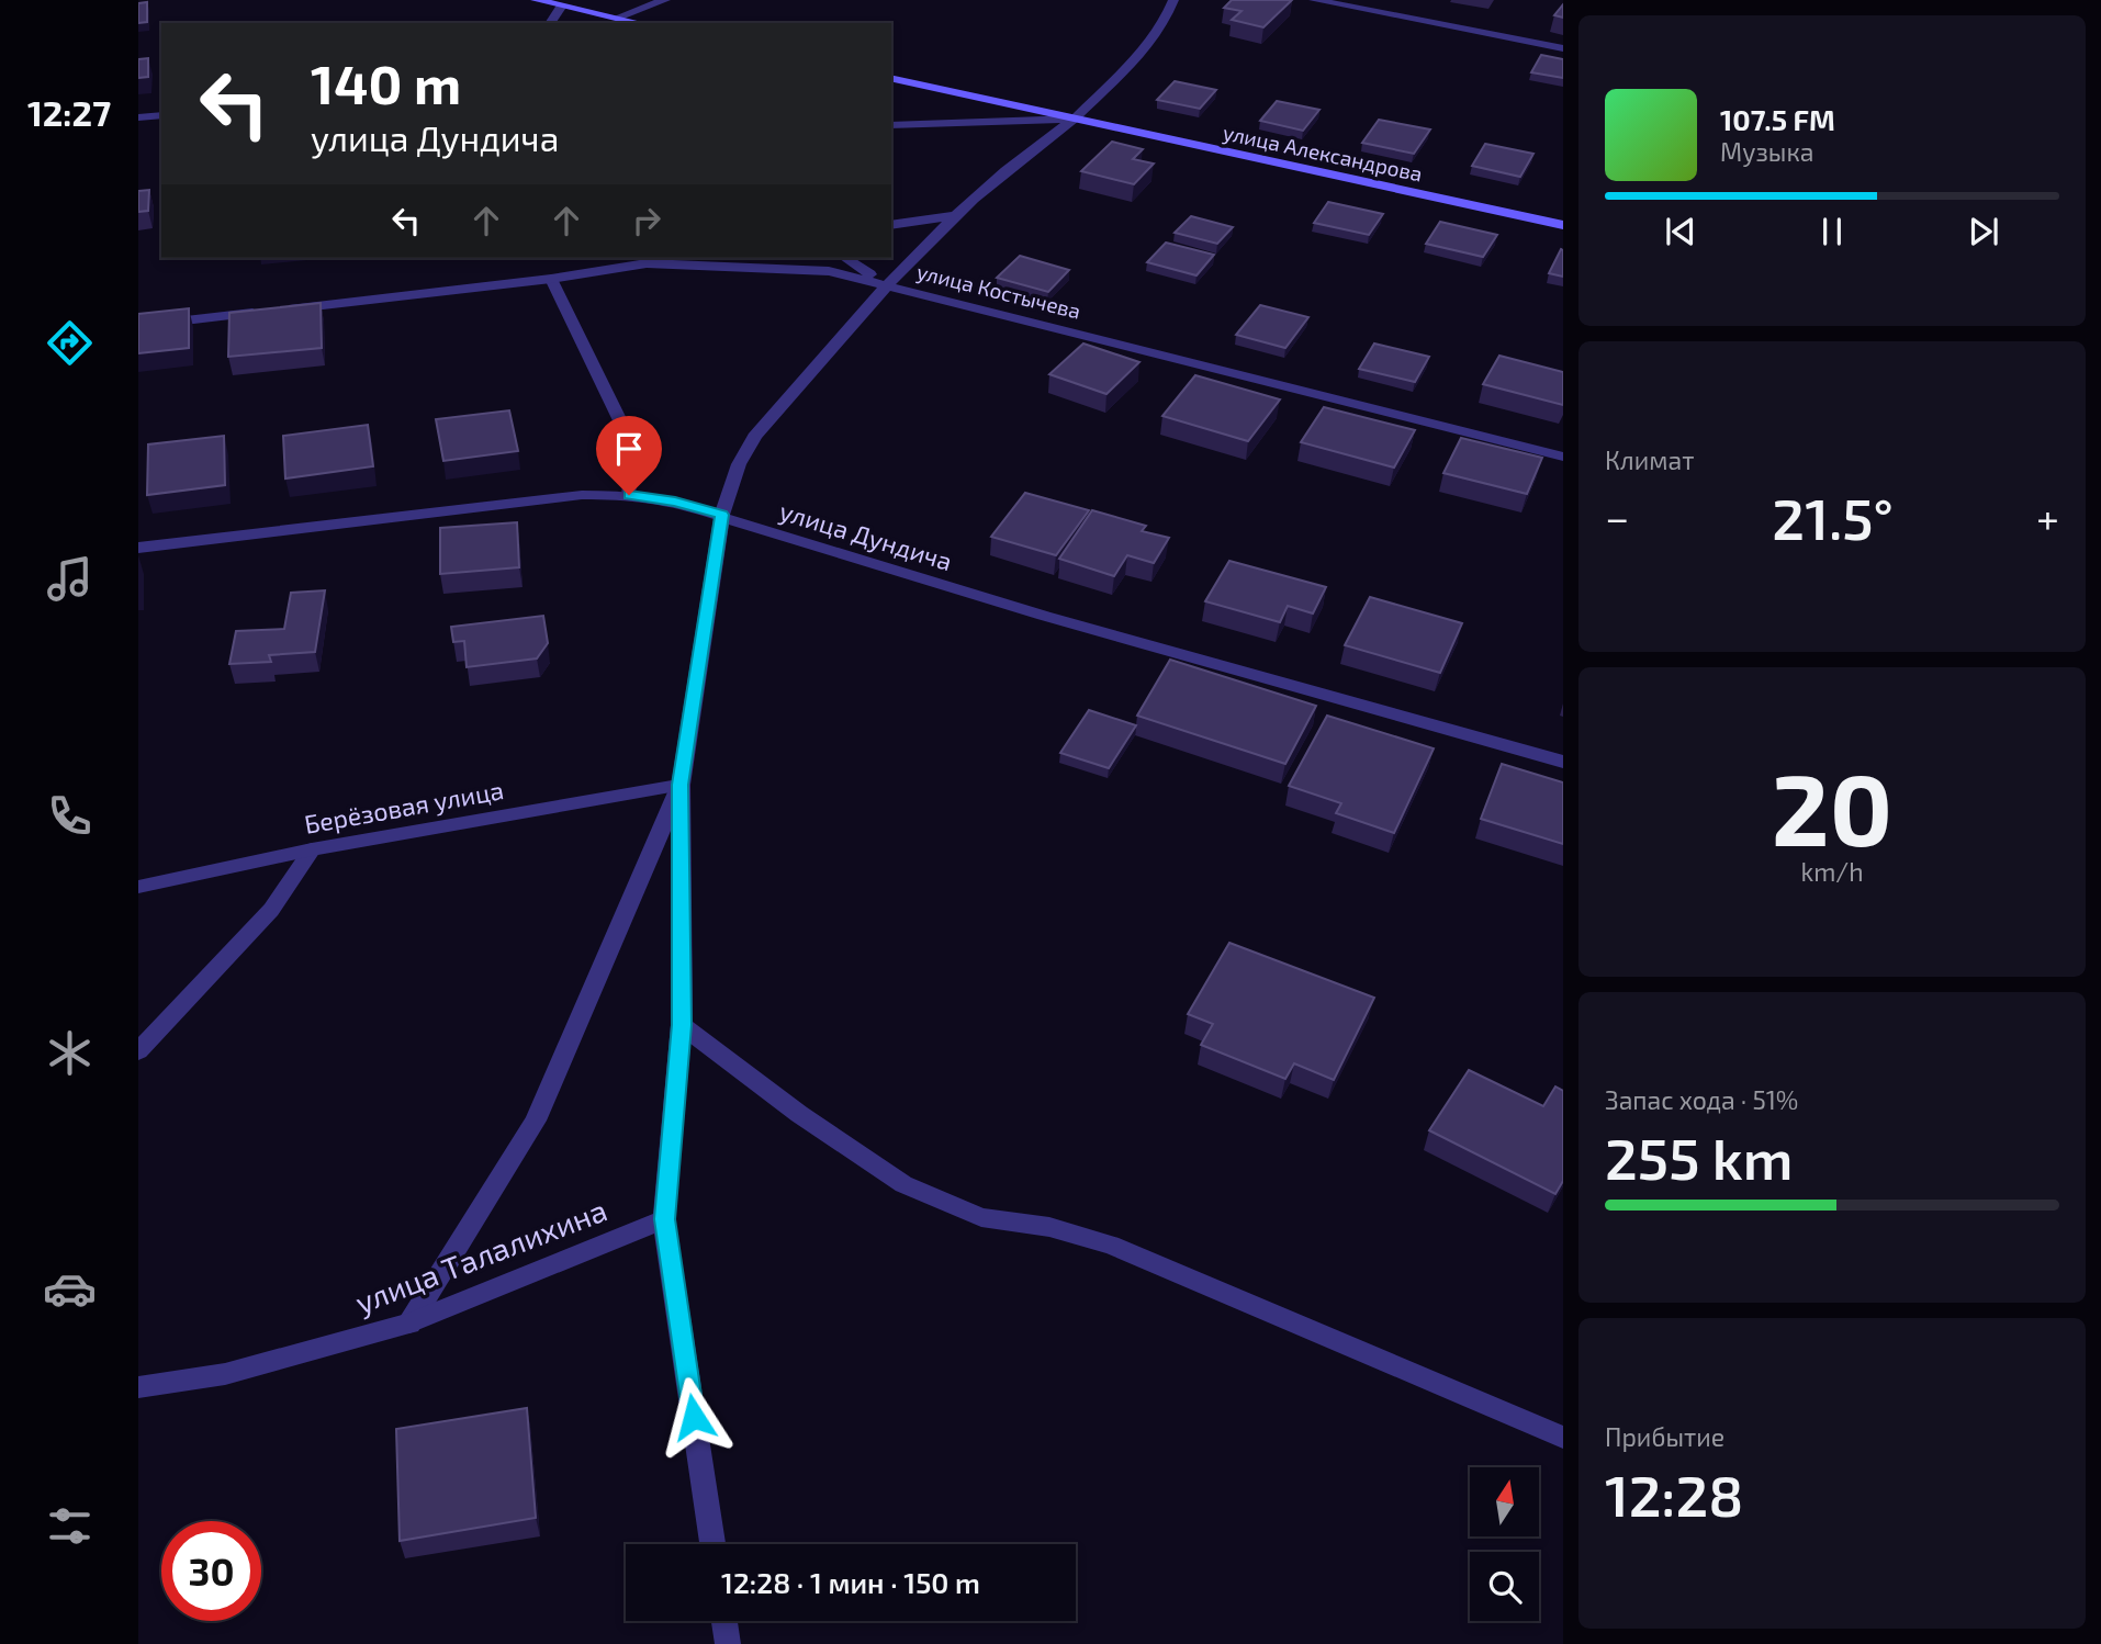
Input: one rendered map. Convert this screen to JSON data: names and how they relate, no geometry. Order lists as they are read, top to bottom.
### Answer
{
  "streets": {
    "street": [
      "улица Александрова",
      "улица Костычева",
      "улица Дундича",
      "Берёзовая улица",
      "улица Талалихина"
    ]
  },
  "north": "top",
  "page": {
    "tabs": "12:27",
    "turn": ["140 m", "улица Дундича"],
    "song": ["107.5 FM", "Музыка"],
    "tile": [
      "Климат",
      ["20", "km/h"],
      ["Запас хода · 51%", "255 km"],
      ["Прибытие", "12:28"]
    ],
    "heat": ["−", "21.5°", "+"],
    "limit": "30",
    "trip": "12:28 · 1 мин · 150 m"
  }
}
